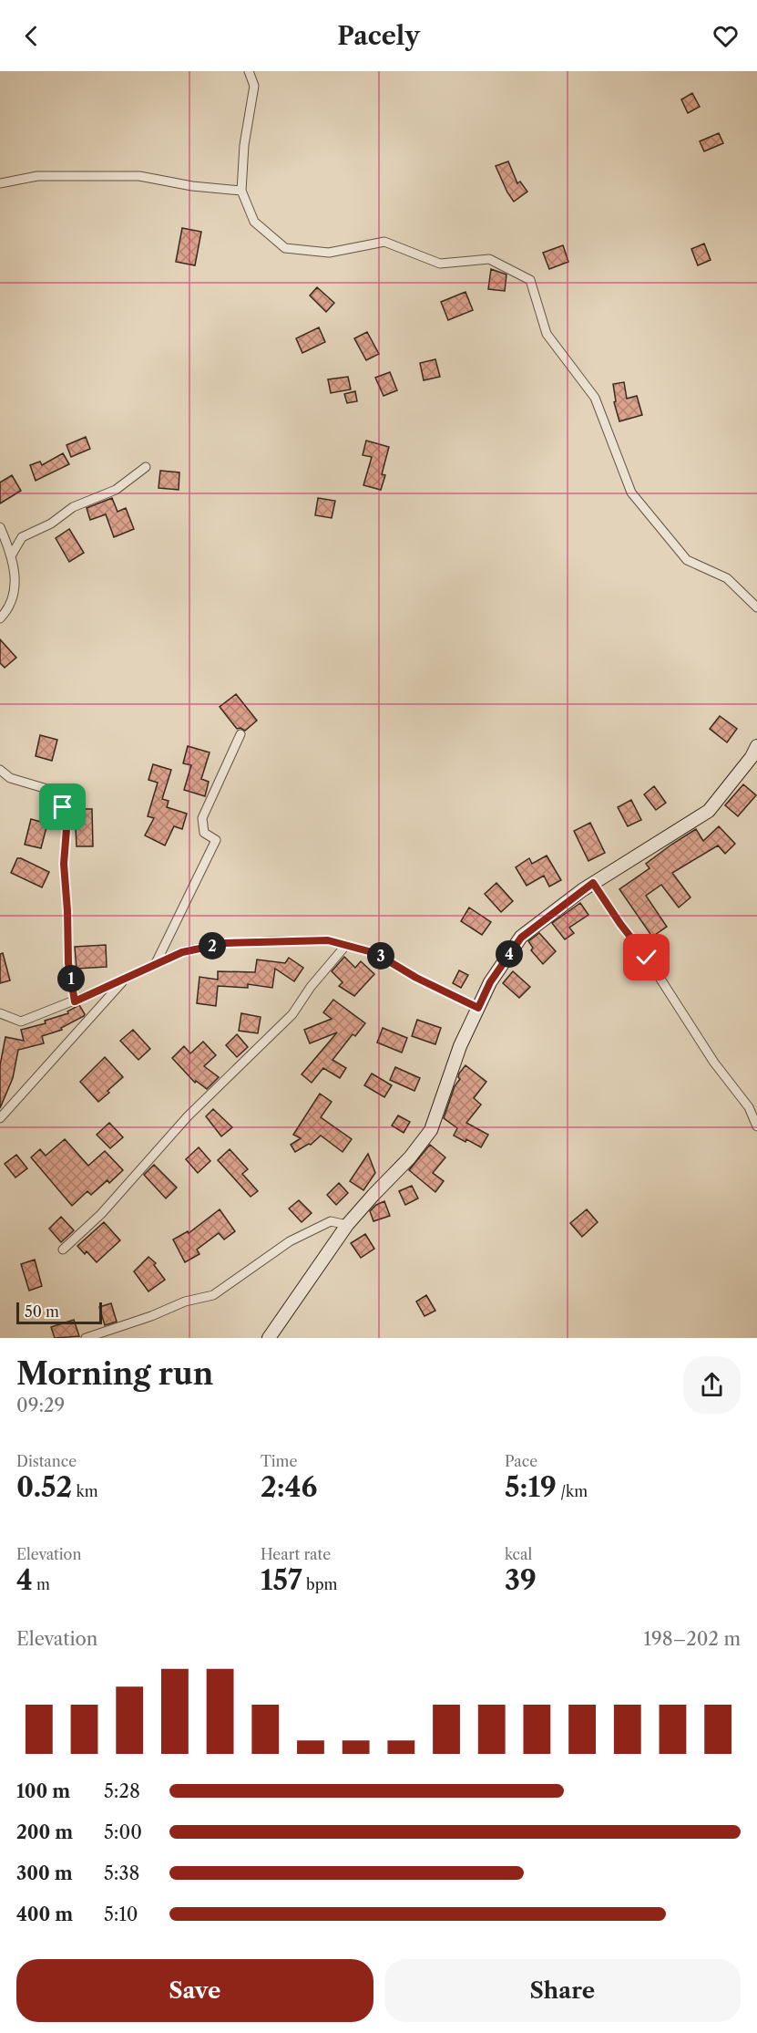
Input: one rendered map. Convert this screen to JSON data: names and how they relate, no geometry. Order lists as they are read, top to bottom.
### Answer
{
  "scale_bar": "50 m",
  "page": {
    "header": "Pacely",
    "pins": [
      "2",
      "4",
      "3",
      "1"
    ],
    "scale": "50 m",
    "heading": ["Morning run", "09:29"],
    "stats": [
      ["Distance", "0.52 km"],
      ["Time", "2:46"],
      ["Pace", "5:19 /km"],
      ["Elevation", "4 m"],
      ["Heart rate", "157 bpm"],
      ["kcal", "39"]
    ],
    "chart": ["Elevation", "198–202 m"],
    "list": [
      {
        "name": "100 m",
        "note": "5:28"
      },
      {
        "name": "200 m",
        "note": "5:00"
      },
      {
        "name": "300 m",
        "note": "5:38"
      },
      {
        "name": "400 m",
        "note": "5:10"
      }
    ],
    "buttons": ["Save", "Share"]
  }
}
